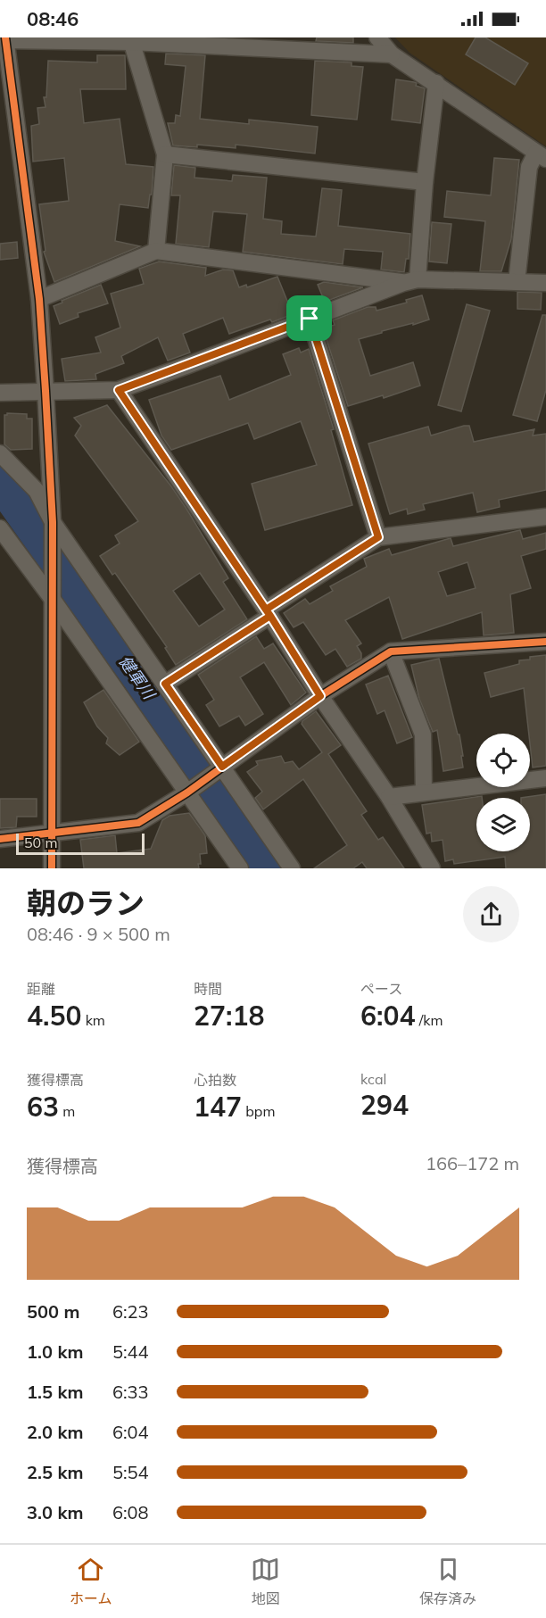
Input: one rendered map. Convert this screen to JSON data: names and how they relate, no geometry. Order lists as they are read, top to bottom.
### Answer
{
  "water": ["健軍川"],
  "scale_bar": "50 m",
  "page": {
    "status": "08:46",
    "scale": "50 m",
    "heading": ["朝のラン", "08:46 · 9 × 500 m"],
    "stats": [
      ["距離", "4.50 km"],
      ["時間", "27:18"],
      ["ペース", "6:04 /km"],
      ["獲得標高", "63 m"],
      ["心拍数", "147 bpm"],
      ["kcal", "294"]
    ],
    "chart": ["獲得標高", "166–172 m"],
    "list": [
      {
        "name": "500 m",
        "note": "6:23"
      },
      {
        "name": "1.0 km",
        "note": "5:44"
      },
      {
        "name": "1.5 km",
        "note": "6:33"
      },
      {
        "name": "2.0 km",
        "note": "6:04"
      },
      {
        "name": "2.5 km",
        "note": "5:54"
      },
      {
        "name": "3.0 km",
        "note": "6:08"
      }
    ],
    "tabs": ["ホーム", "地図", "保存済み"]
  }
}
